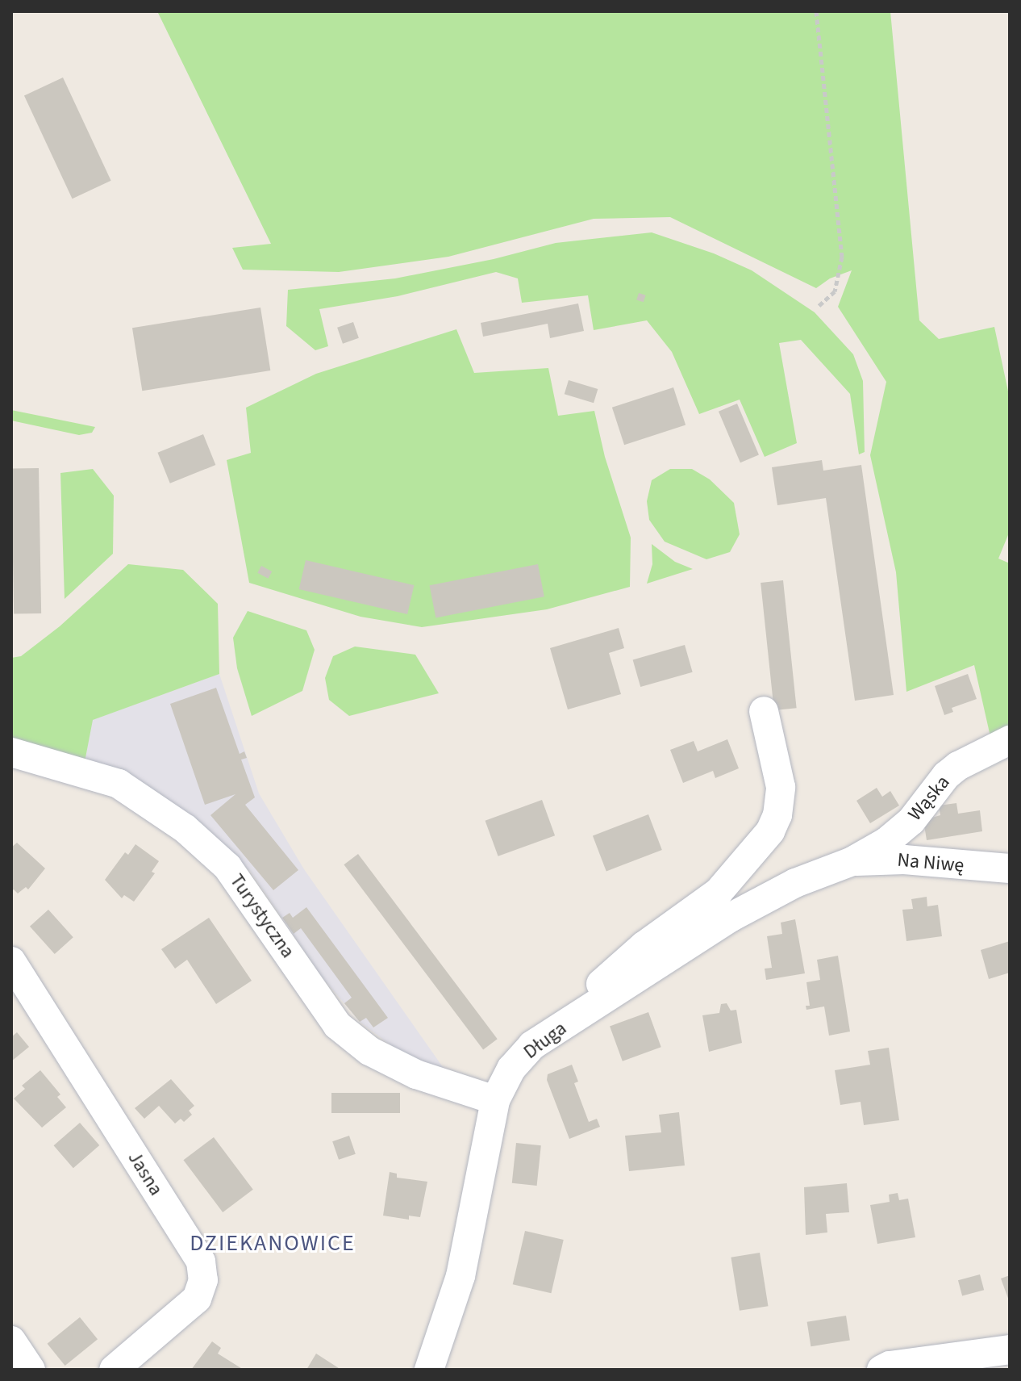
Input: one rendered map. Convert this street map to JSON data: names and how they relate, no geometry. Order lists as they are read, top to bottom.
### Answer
{
  "streets": {
    "street": [
      "Wąska",
      "Na Niwę",
      "Turystyczna",
      "Długa",
      "Jasna"
    ]
  },
  "crossings": [
    ["Wąska", "Na Niwę"],
    ["Wąska", "Długa"],
    ["Na Niwę", "Długa"],
    ["Turystyczna", "Długa"]
  ],
  "districts": ["DZIEKANOWICE"]
}
